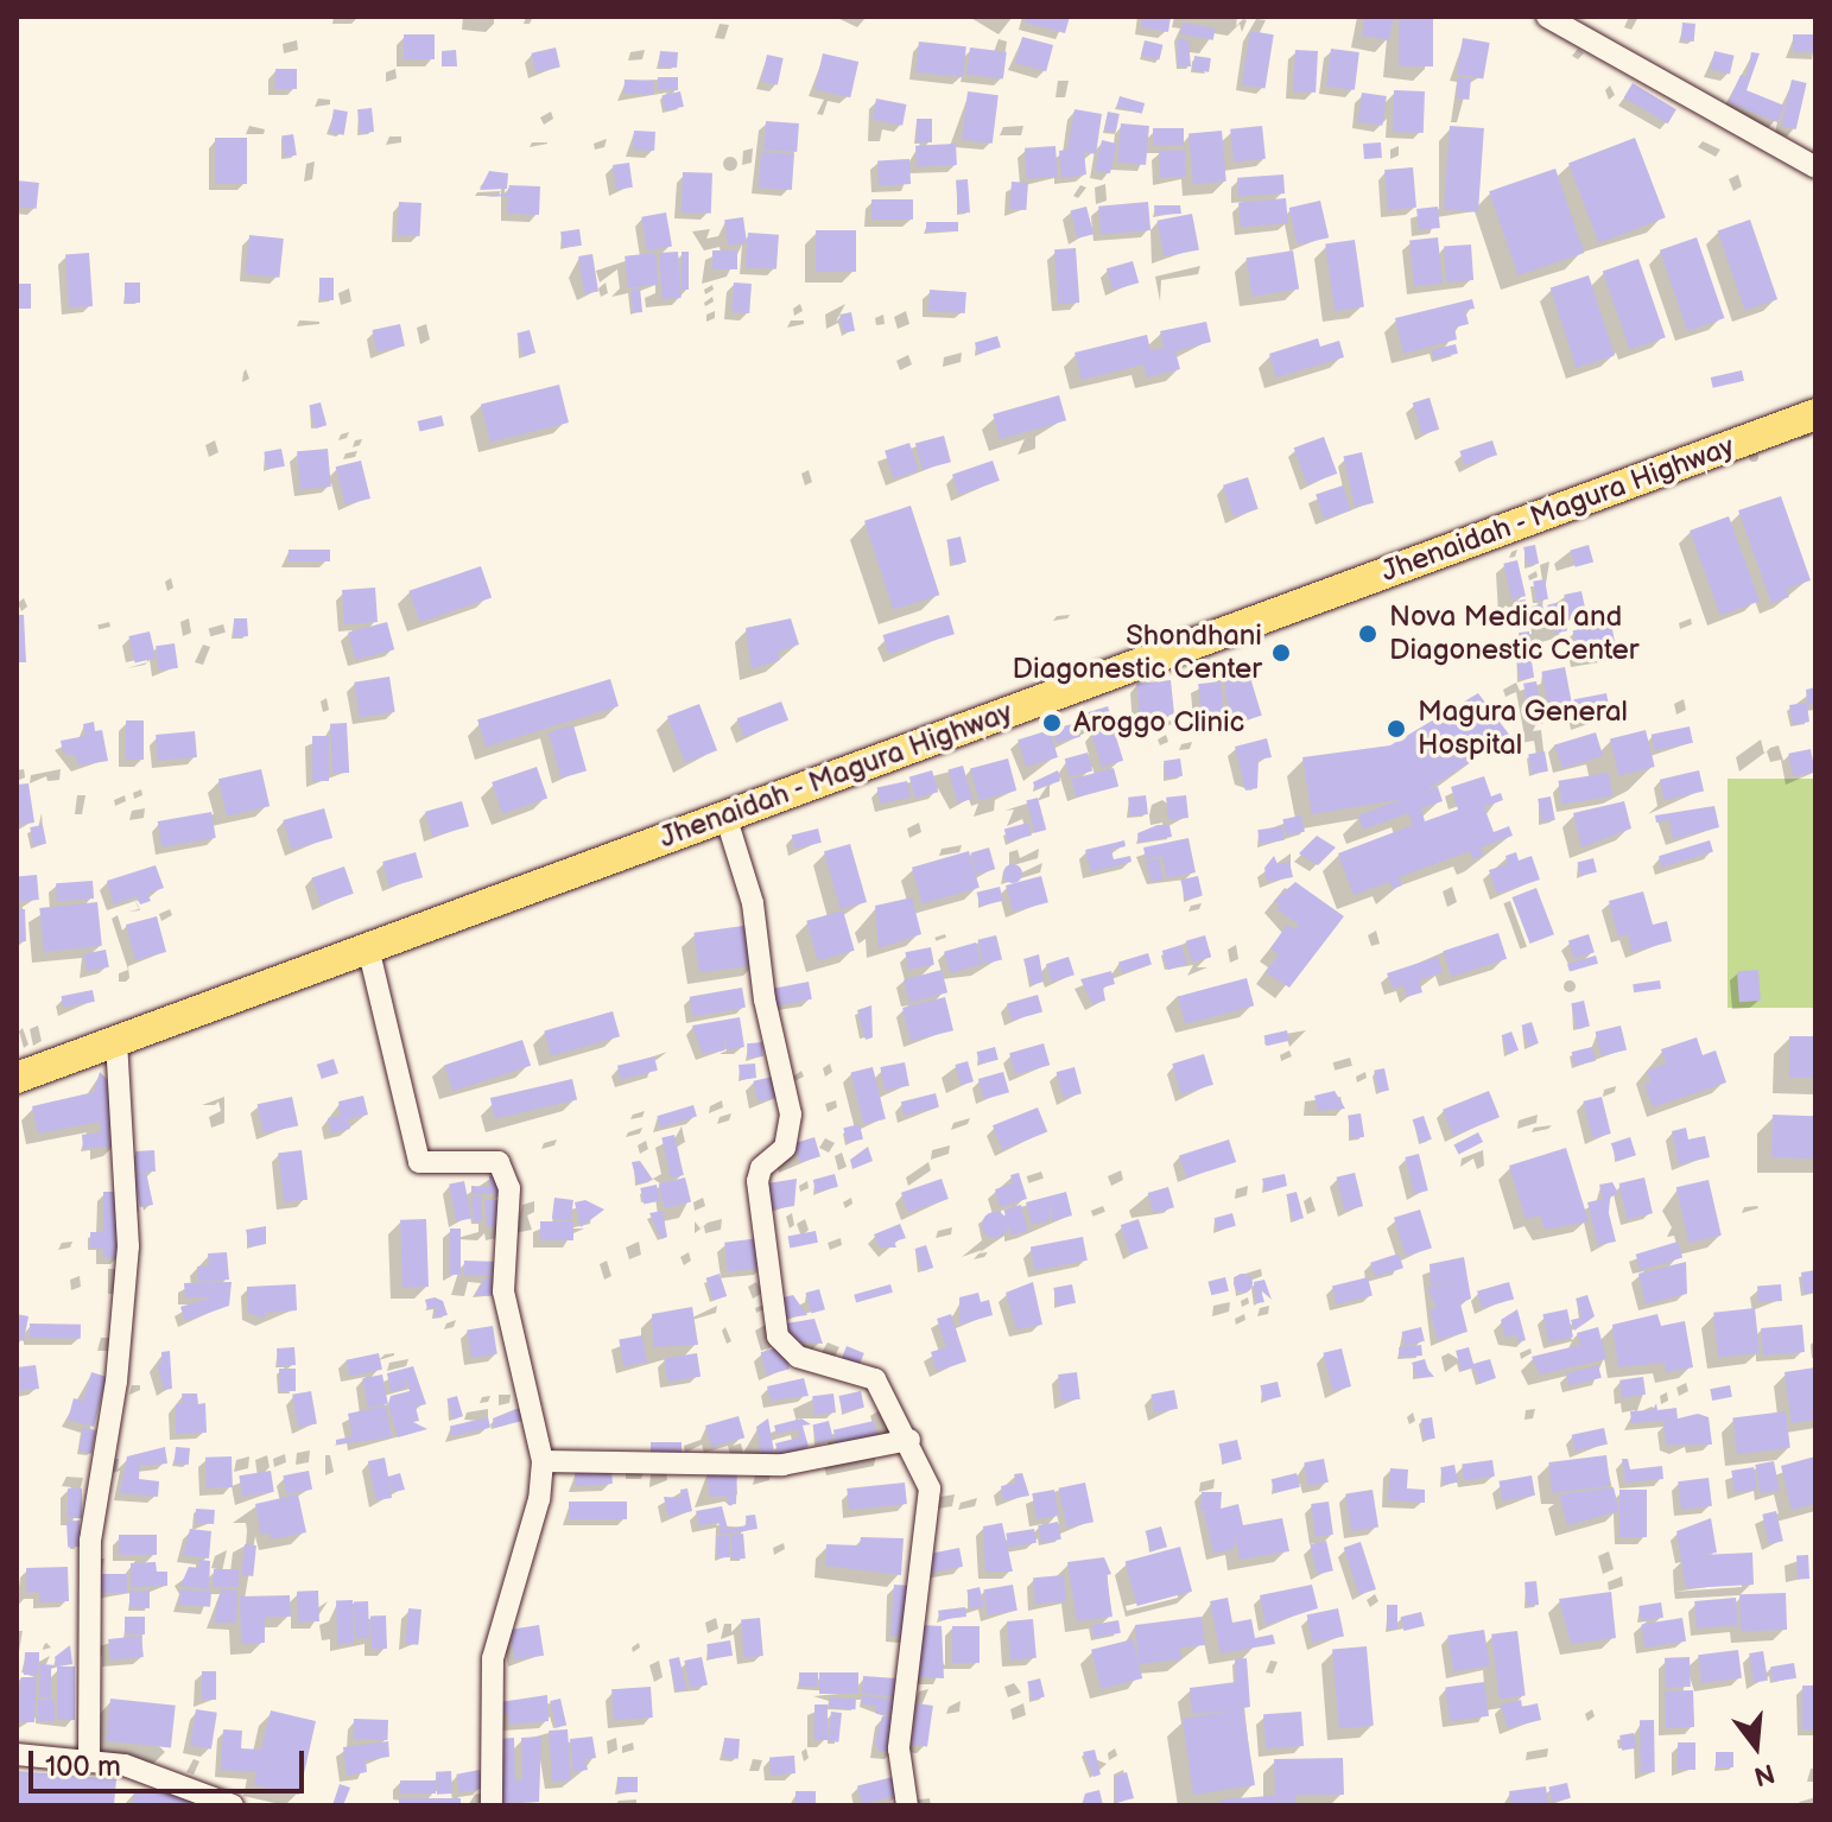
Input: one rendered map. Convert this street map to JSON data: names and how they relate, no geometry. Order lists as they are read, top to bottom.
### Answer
{
  "streets": {
    "highway": ["Jhenaidah - Magura Highway"]
  },
  "places": [
    "Nova Medical and Diagonestic Center",
    "Shondhani Diagonestic Center",
    "Aroggo Clinic",
    "Magura General Hospital"
  ],
  "scale_bar": "100 m",
  "north": "bottom"
}
